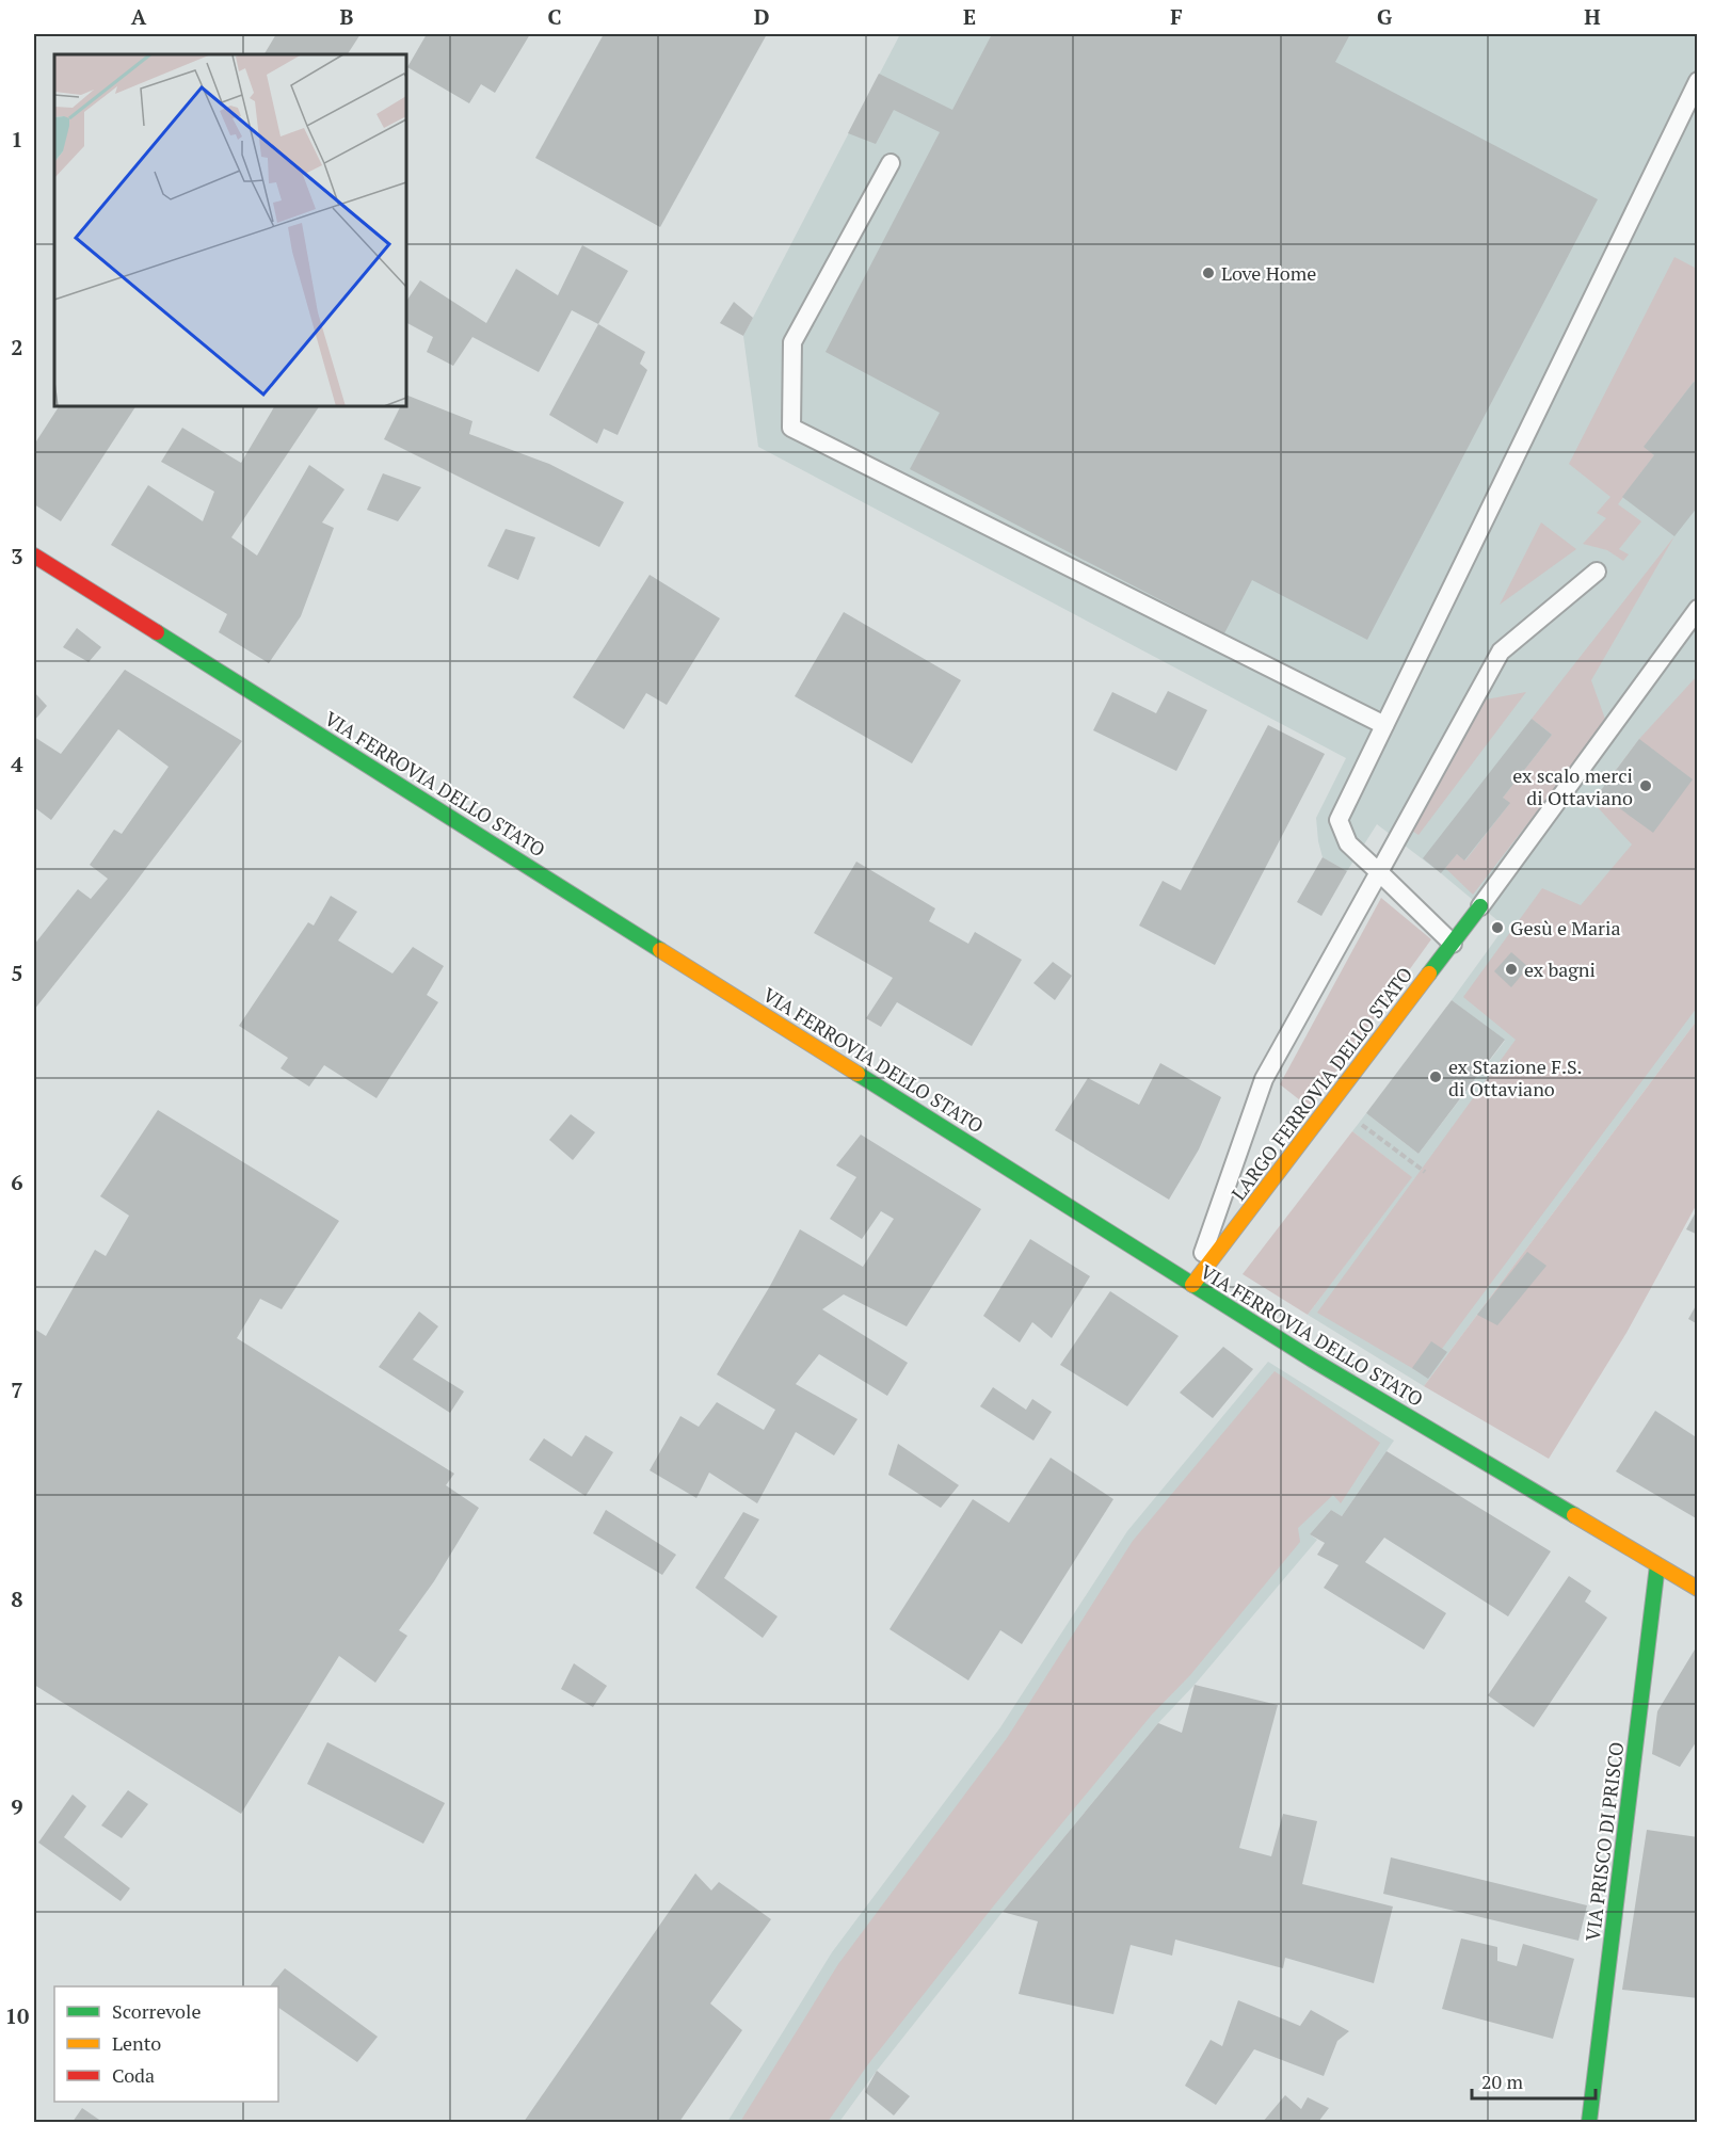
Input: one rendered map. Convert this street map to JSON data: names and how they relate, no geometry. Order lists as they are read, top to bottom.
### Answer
{
  "streets": {
    "main road": ["VIA FERROVIA DELLO STATO", "LARGO FERROVIA DELLO STATO", "VIA PRISCO DI PRISCO"]
  },
  "crossings": [
    ["VIA FERROVIA DELLO STATO", "LARGO FERROVIA DELLO STATO"],
    ["VIA FERROVIA DELLO STATO", "VIA PRISCO DI PRISCO"]
  ],
  "places": [
    "Love Home",
    "ex scalo merci di Ottaviano",
    "Gesù e Maria",
    "ex bagni",
    "ex Stazione F.S. di Ottaviano"
  ],
  "legend": ["Scorrevole", "Lento", "Coda"],
  "scale_bar": "20 m",
  "grid": {
    "columns": [
      "A",
      "B",
      "C",
      "D",
      "E",
      "F",
      "G",
      "H"
    ],
    "rows": [
      "1",
      "2",
      "3",
      "4",
      "5",
      "6",
      "7",
      "8",
      "9",
      "10"
    ]
  }
}
